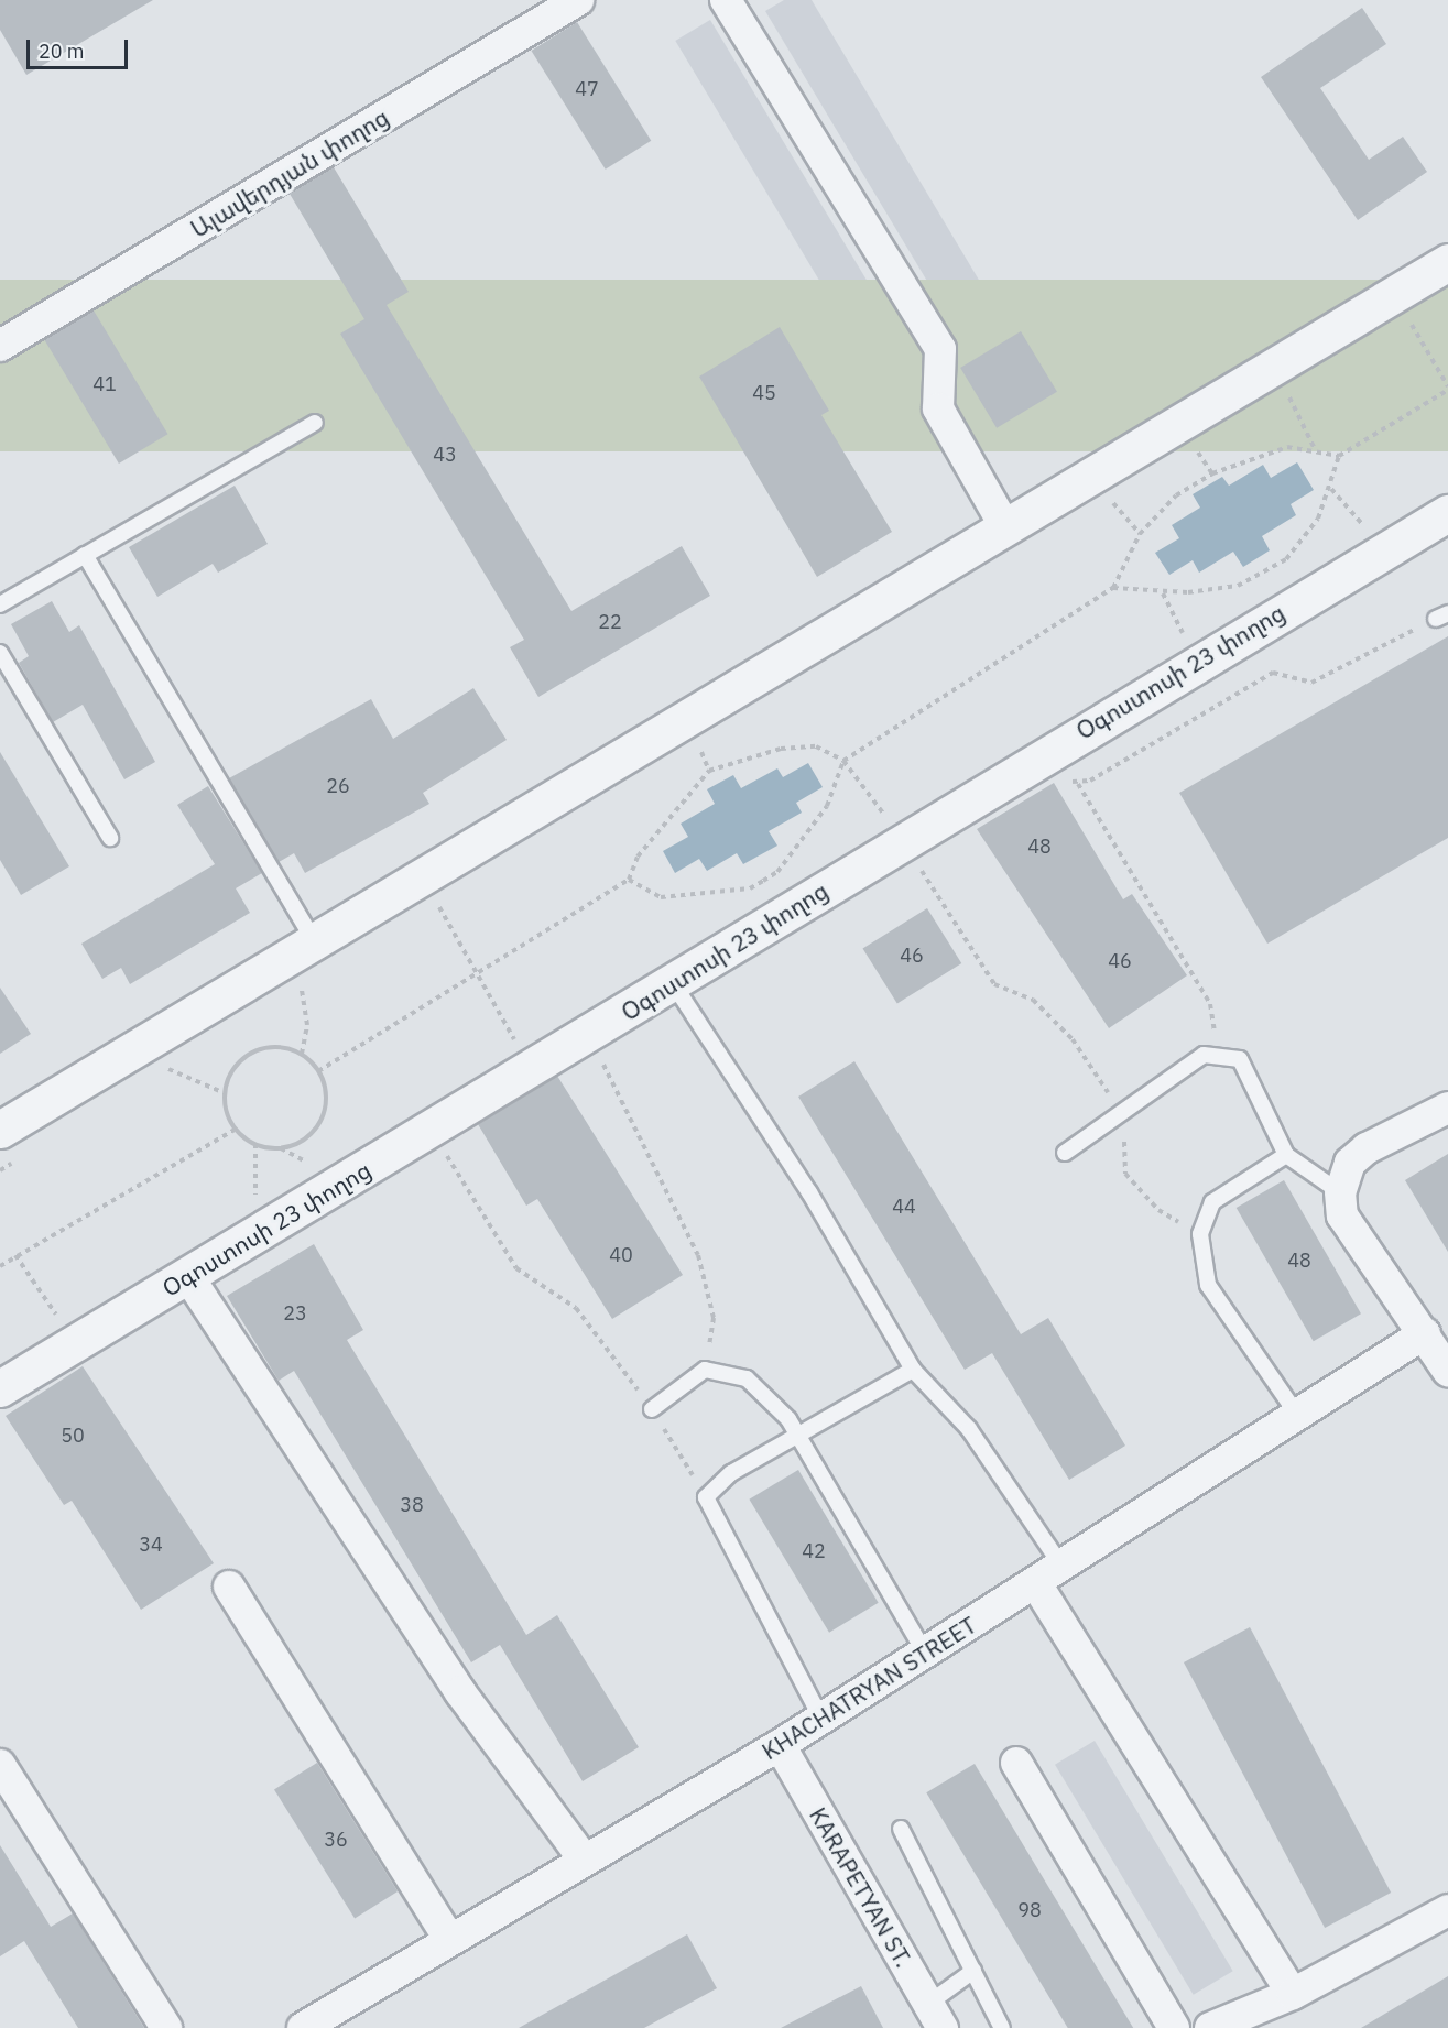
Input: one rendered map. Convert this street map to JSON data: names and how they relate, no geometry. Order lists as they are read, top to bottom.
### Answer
{
  "streets": {
    "street": [
      "Ալավերդյան փողոց",
      "Օգոստոսի 23 փողոց",
      "KHACHATRYAN STREET",
      "KARAPETYAN ST."
    ]
  },
  "crossings": [
    ["KHACHATRYAN STREET", "KARAPETYAN ST."]
  ],
  "house_numbers": [
    "47",
    "41",
    "45",
    "43",
    "22",
    "26",
    "48",
    "46",
    "46",
    "44",
    "40",
    "48",
    "23",
    "50",
    "38",
    "34",
    "42",
    "36",
    "98"
  ],
  "scale_bar": "20 m"
}
